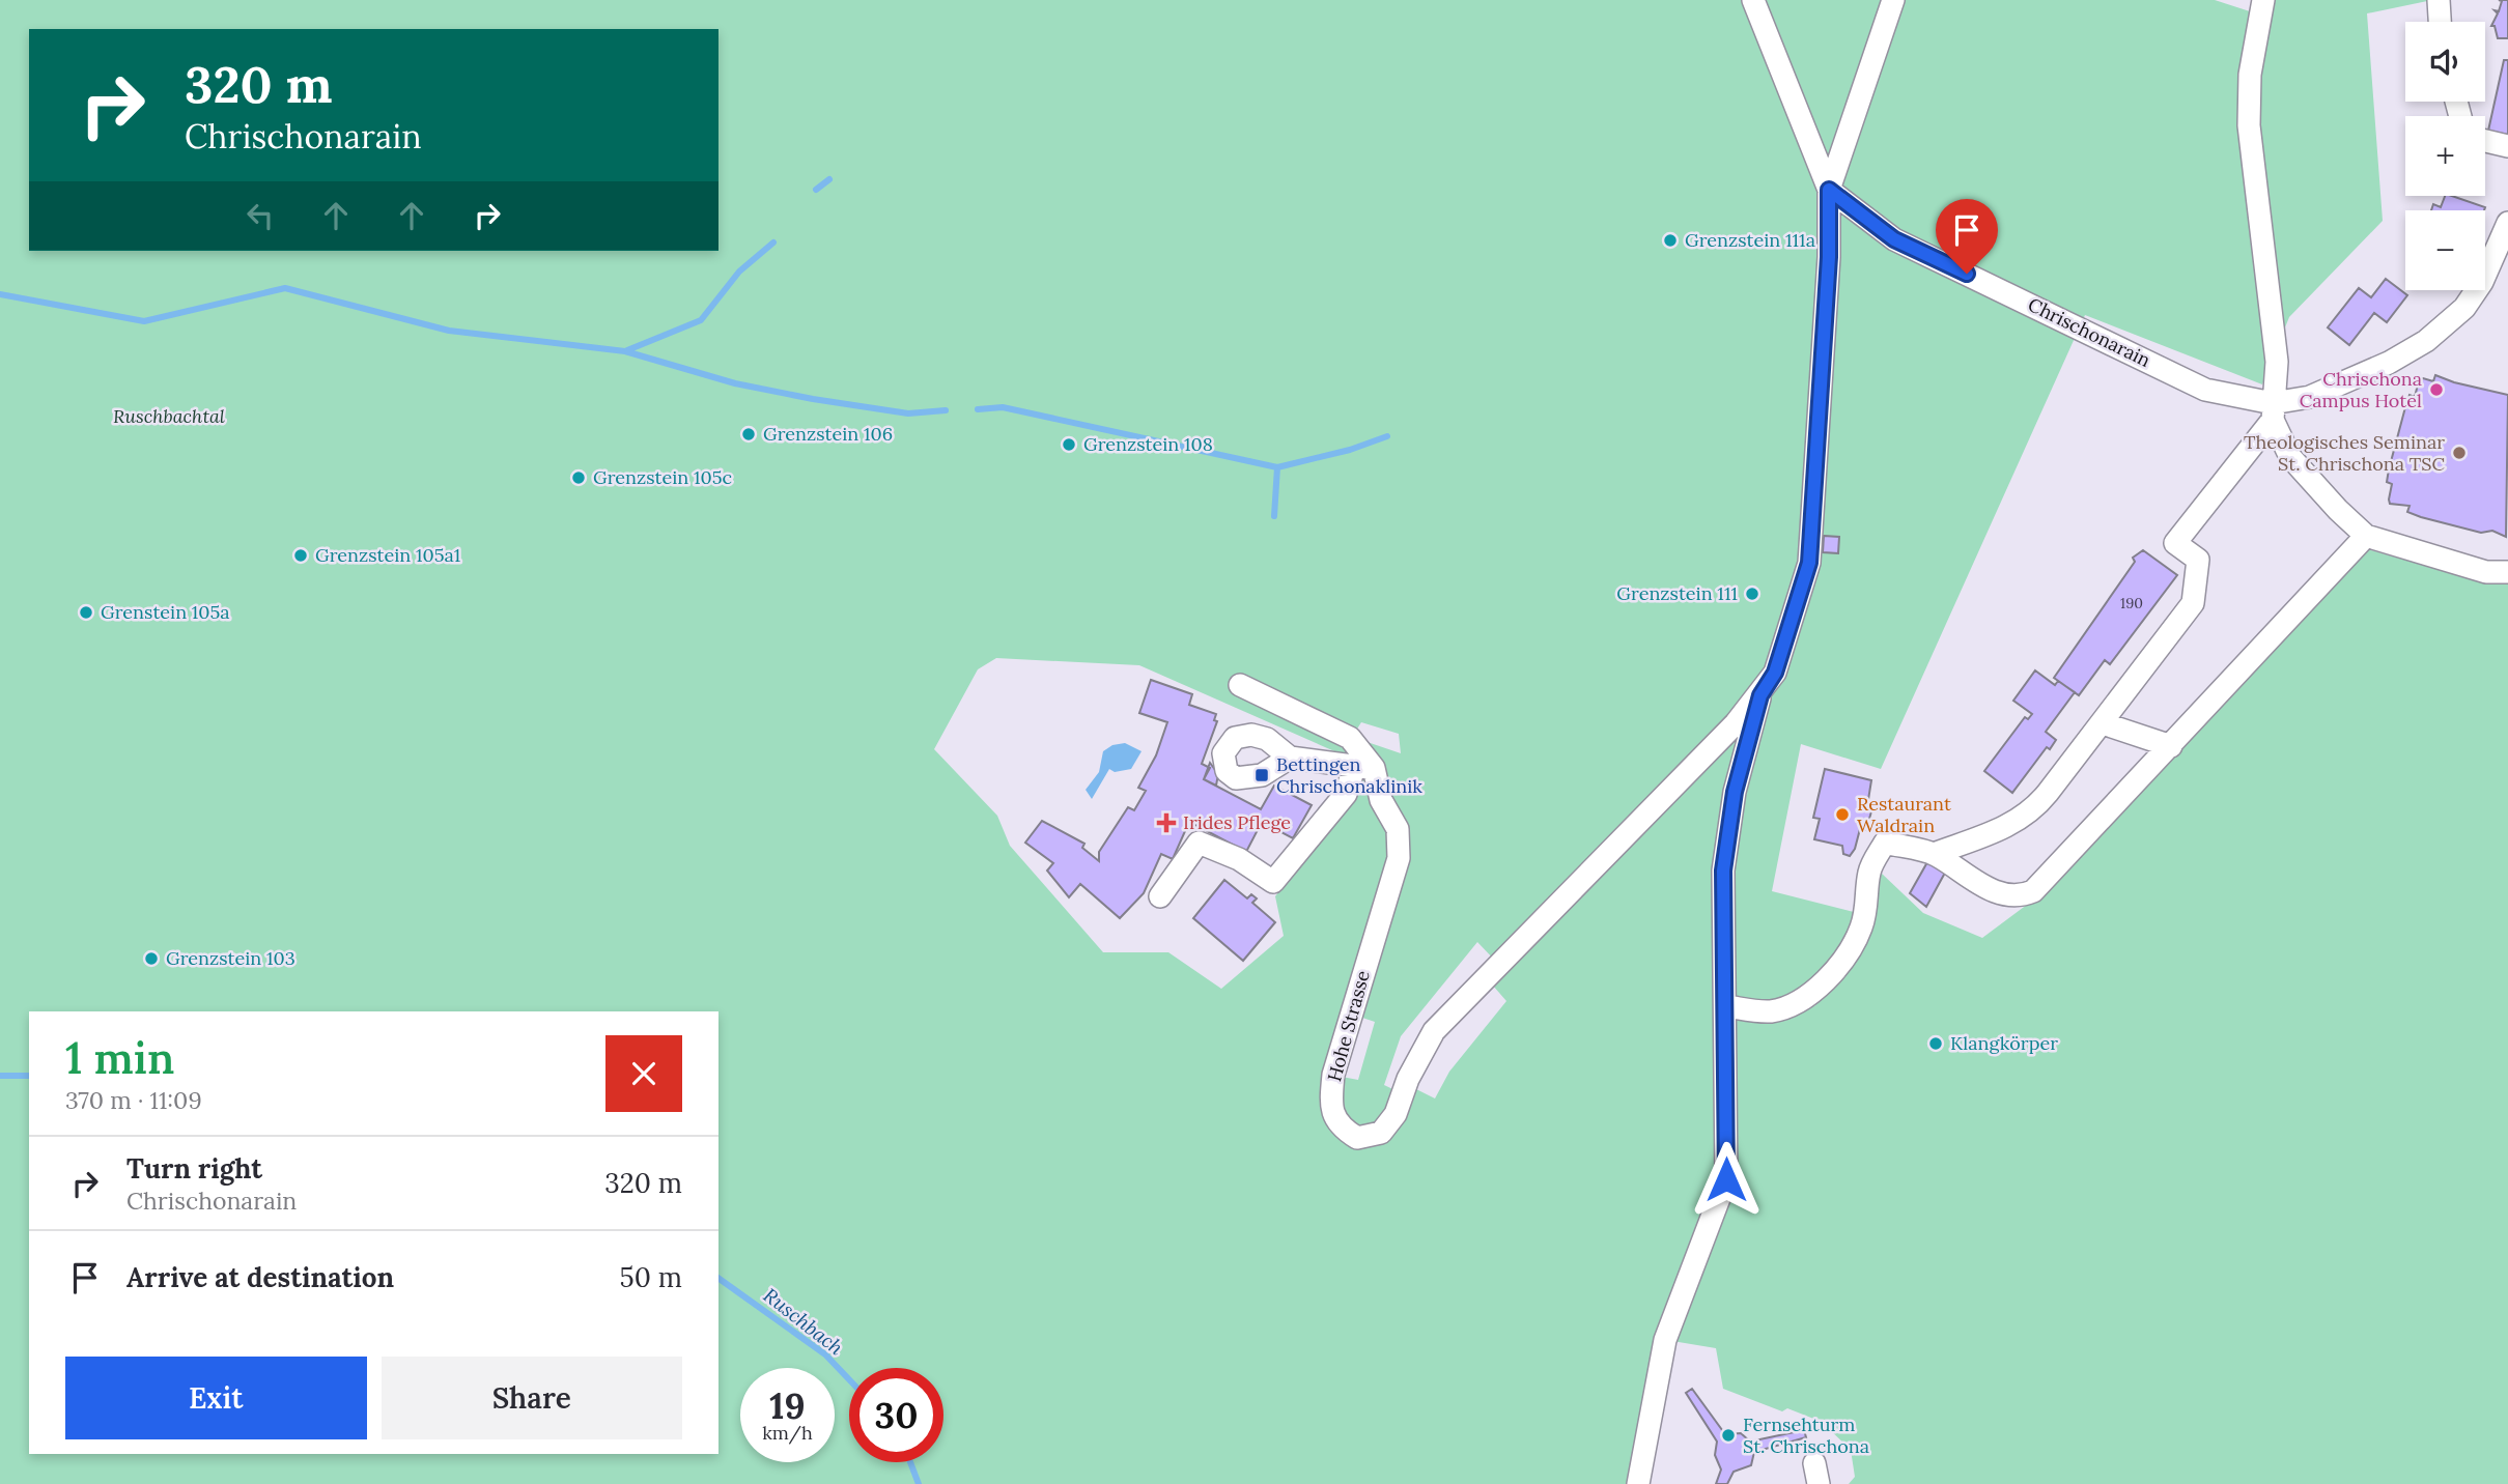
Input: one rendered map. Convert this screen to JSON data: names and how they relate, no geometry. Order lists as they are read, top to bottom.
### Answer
{
  "streets": {
    "street": ["Chrischonarain", "Hohe Strasse"]
  },
  "crossings": [
    ["Chrischonarain", "Hohe Strasse"]
  ],
  "water": ["Ruschbach"],
  "parks": ["Ruschbachtal"],
  "places": {
    "other": [
      "Grenzstein 111a",
      "Chrischona Campus Hotel",
      "Grenzstein 106",
      "Grenzstein 108",
      "Theologisches Seminar St. Chrischona TSC",
      "Grenzstein 105c",
      "Grenzstein 105a1",
      "Grenzstein 111",
      "Grenstein 105a",
      "Restaurant Waldrain",
      "Grenzstein 103",
      "Klangkörper",
      "Fernsehturm St. Chrischona"
    ],
    "transit": ["Bettingen Chrischonaklinik"],
    "health": ["Irides Pflege"]
  },
  "house_numbers": ["190"],
  "page": {
    "map_buttons": ["+", "−"],
    "turn": ["320 m", "Chrischonarain"],
    "heading": ["1 min", "370 m · 11:09"],
    "list": [
      {
        "name": "Turn right",
        "note": "Chrischonarain",
        "value": "320 m"
      },
      {
        "name": "Arrive at destination",
        "value": "50 m"
      }
    ],
    "buttons": ["Exit", "Share"],
    "speed": "19 km/h",
    "limit": "30"
  }
}
